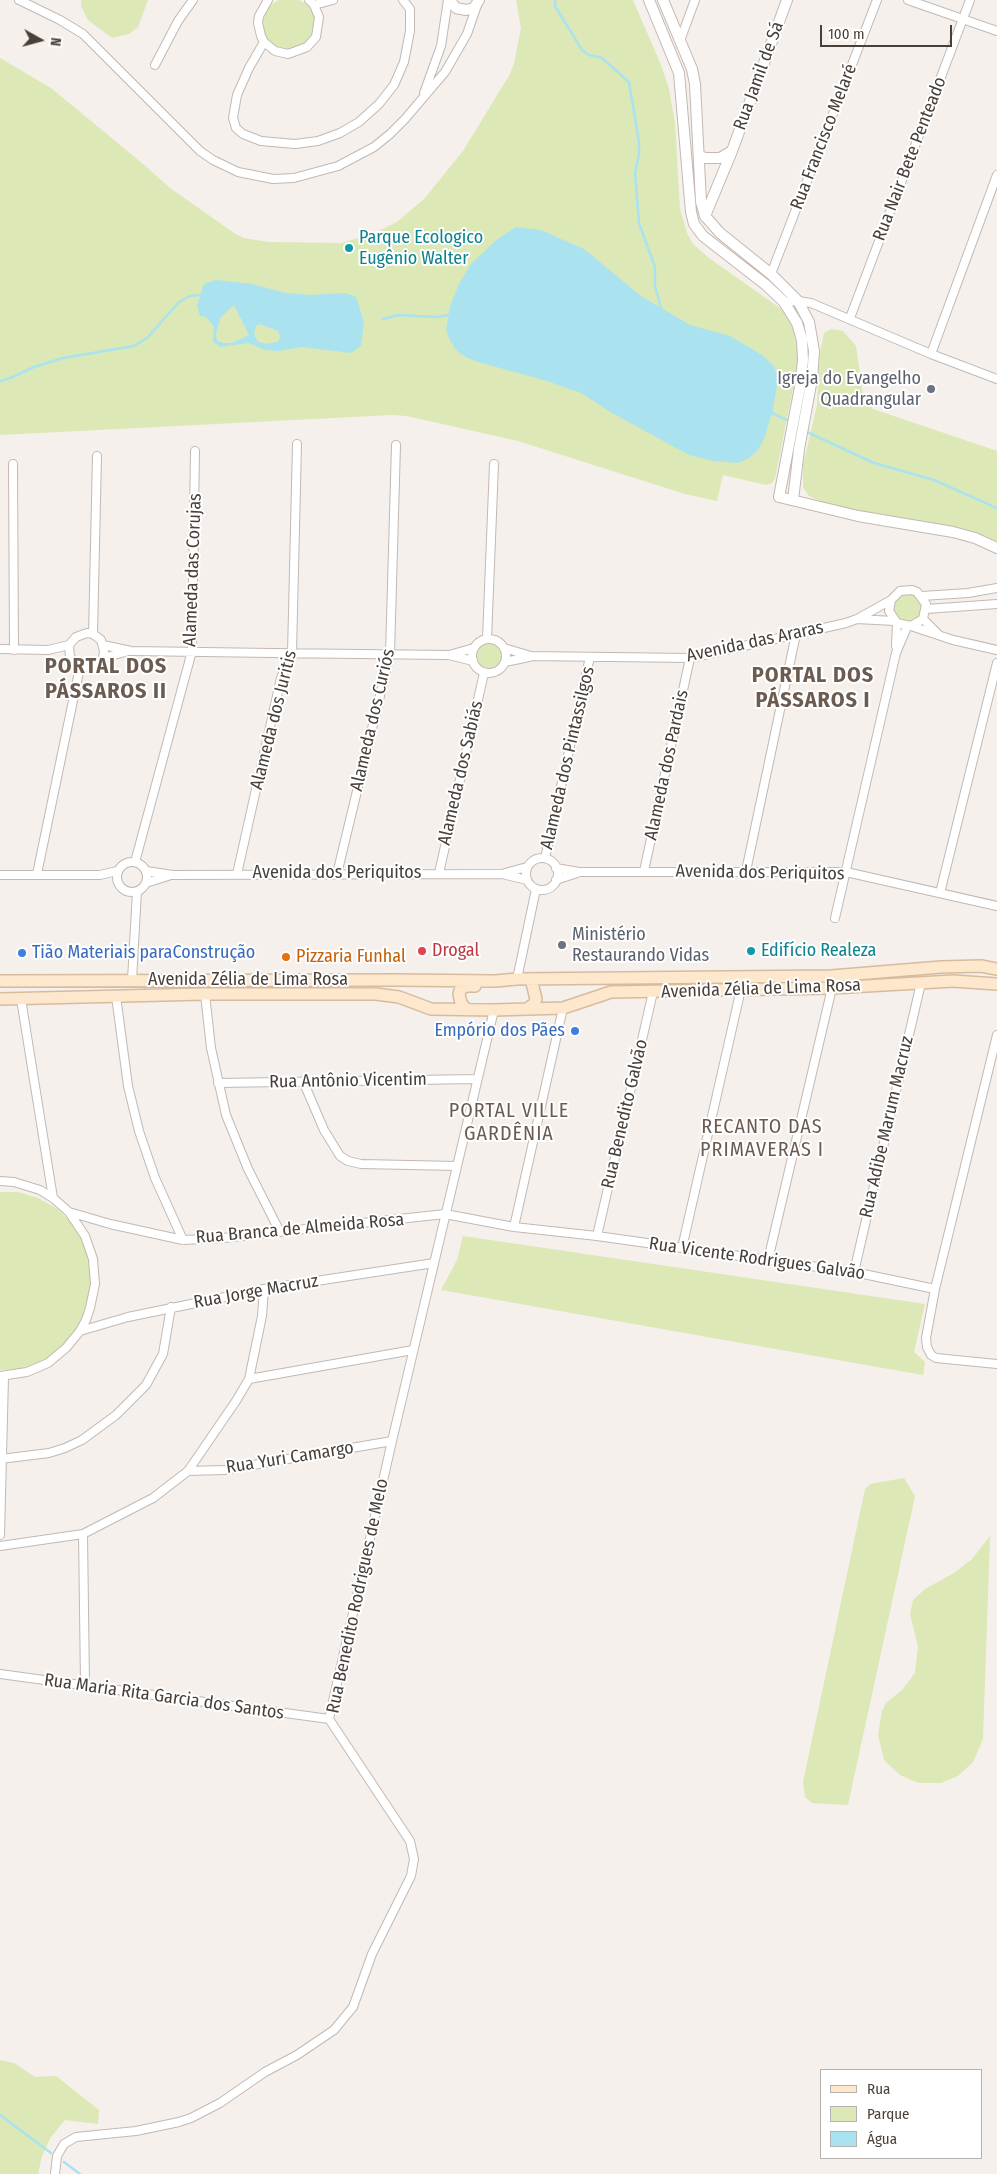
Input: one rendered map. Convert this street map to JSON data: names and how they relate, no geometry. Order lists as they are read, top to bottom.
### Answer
{
  "streets": {
    "main road": ["Avenida Zélia de Lima Rosa"],
    "street": [
      "Rua Jamil de Sá",
      "Rua Francisco Melaré",
      "Rua Nair Bete Penteado",
      "Alameda das Corujas",
      "Avenida das Araras",
      "Alameda dos Juritis",
      "Alameda dos Curiós",
      "Alameda dos Pintassilgos",
      "Alameda dos Pardais",
      "Alameda dos Sabiás",
      "Avenida dos Periquitos",
      "Rua Antônio Vicentim",
      "Rua Benedito Galvão",
      "Rua Adibe Marum Macruz",
      "Rua Branca de Almeida Rosa",
      "Rua Vicente Rodrigues Galvão",
      "Rua Jorge Macruz",
      "Rua Yuri Camargo",
      "Rua Benedito Rodrigues de Melo",
      "Rua Maria Rita Garcia dos Santos"
    ]
  },
  "crossings": [
    ["Avenida das Araras", "Alameda dos Pintassilgos"],
    ["Avenida das Araras", "Alameda dos Pardais"],
    ["Alameda dos Juritis", "Avenida dos Periquitos"],
    ["Alameda dos Curiós", "Avenida dos Periquitos"],
    ["Alameda dos Pardais", "Avenida dos Periquitos"],
    ["Alameda dos Sabiás", "Avenida dos Periquitos"],
    ["Avenida Zélia de Lima Rosa", "Rua Benedito Galvão"],
    ["Avenida Zélia de Lima Rosa", "Rua Adibe Marum Macruz"],
    ["Avenida Zélia de Lima Rosa", "Rua Benedito Rodrigues de Melo"],
    ["Rua Antônio Vicentim", "Rua Benedito Rodrigues de Melo"],
    ["Rua Benedito Galvão", "Rua Vicente Rodrigues Galvão"],
    ["Rua Adibe Marum Macruz", "Rua Vicente Rodrigues Galvão"],
    ["Rua Branca de Almeida Rosa", "Rua Vicente Rodrigues Galvão"],
    ["Rua Branca de Almeida Rosa", "Rua Jorge Macruz"],
    ["Rua Branca de Almeida Rosa", "Rua Benedito Rodrigues de Melo"],
    ["Rua Vicente Rodrigues Galvão", "Rua Benedito Rodrigues de Melo"],
    ["Rua Jorge Macruz", "Rua Benedito Rodrigues de Melo"],
    ["Rua Yuri Camargo", "Rua Benedito Rodrigues de Melo"],
    ["Rua Benedito Rodrigues de Melo", "Rua Maria Rita Garcia dos Santos"]
  ],
  "districts": [
    "PORTAL DOS PÁSSAROS II",
    "PORTAL DOS PÁSSAROS I",
    "PORTAL VILLE GARDÊNIA",
    "RECANTO DAS PRIMAVERAS I"
  ],
  "places": [
    "Parque Ecologico Eugênio Walter",
    "Igreja do Evangelho Quadrangular",
    "Ministério Restaurando Vidas",
    "Drogal",
    "Edifício Realeza",
    "Tião Materiais paraConstrução",
    "Pizzaria Funhal",
    "Empório dos Pães"
  ],
  "legend": ["Rua", "Parque", "Água"],
  "scale_bar": "100 m",
  "north": "right"
}
